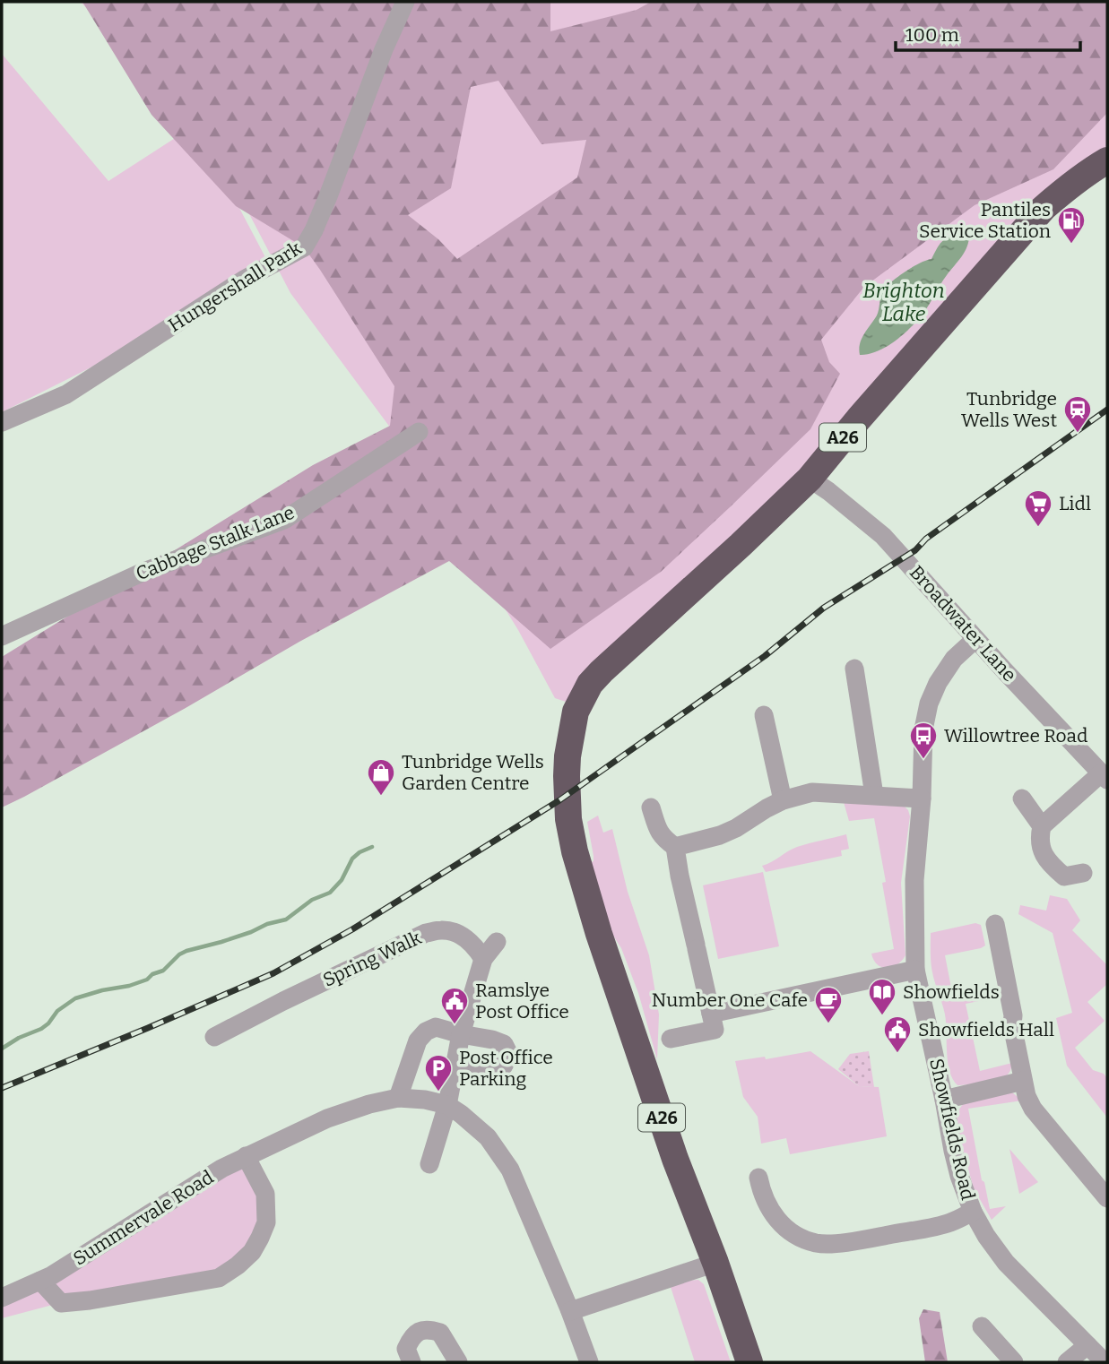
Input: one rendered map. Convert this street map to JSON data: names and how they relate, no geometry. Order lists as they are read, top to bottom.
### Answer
{
  "streets": {
    "highway": ["A26"],
    "street": [
      "Hungershall Park",
      "Cabbage Stalk Lane",
      "Broadwater Lane",
      "Spring Walk",
      "Showfields Road",
      "Summervale Road"
    ]
  },
  "crossings": [
    ["A26", "Broadwater Lane"],
    ["Broadwater Lane", "Showfields Road"]
  ],
  "water": ["Brighton Lake"],
  "places": {
    "fuel station": ["Pantiles Service Station"],
    "station": ["Tunbridge Wells West"],
    "supermarket": ["Lidl"],
    "bus stop": ["Willowtree Road"],
    "shop": ["Tunbridge Wells Garden Centre"],
    "library": ["Showfields"],
    "cafe": ["Number One Cafe"],
    "public building": ["Ramslye Post Office", "Showfields Hall"],
    "parking": ["Post Office Parking"]
  },
  "scale_bar": "100 m"
}
